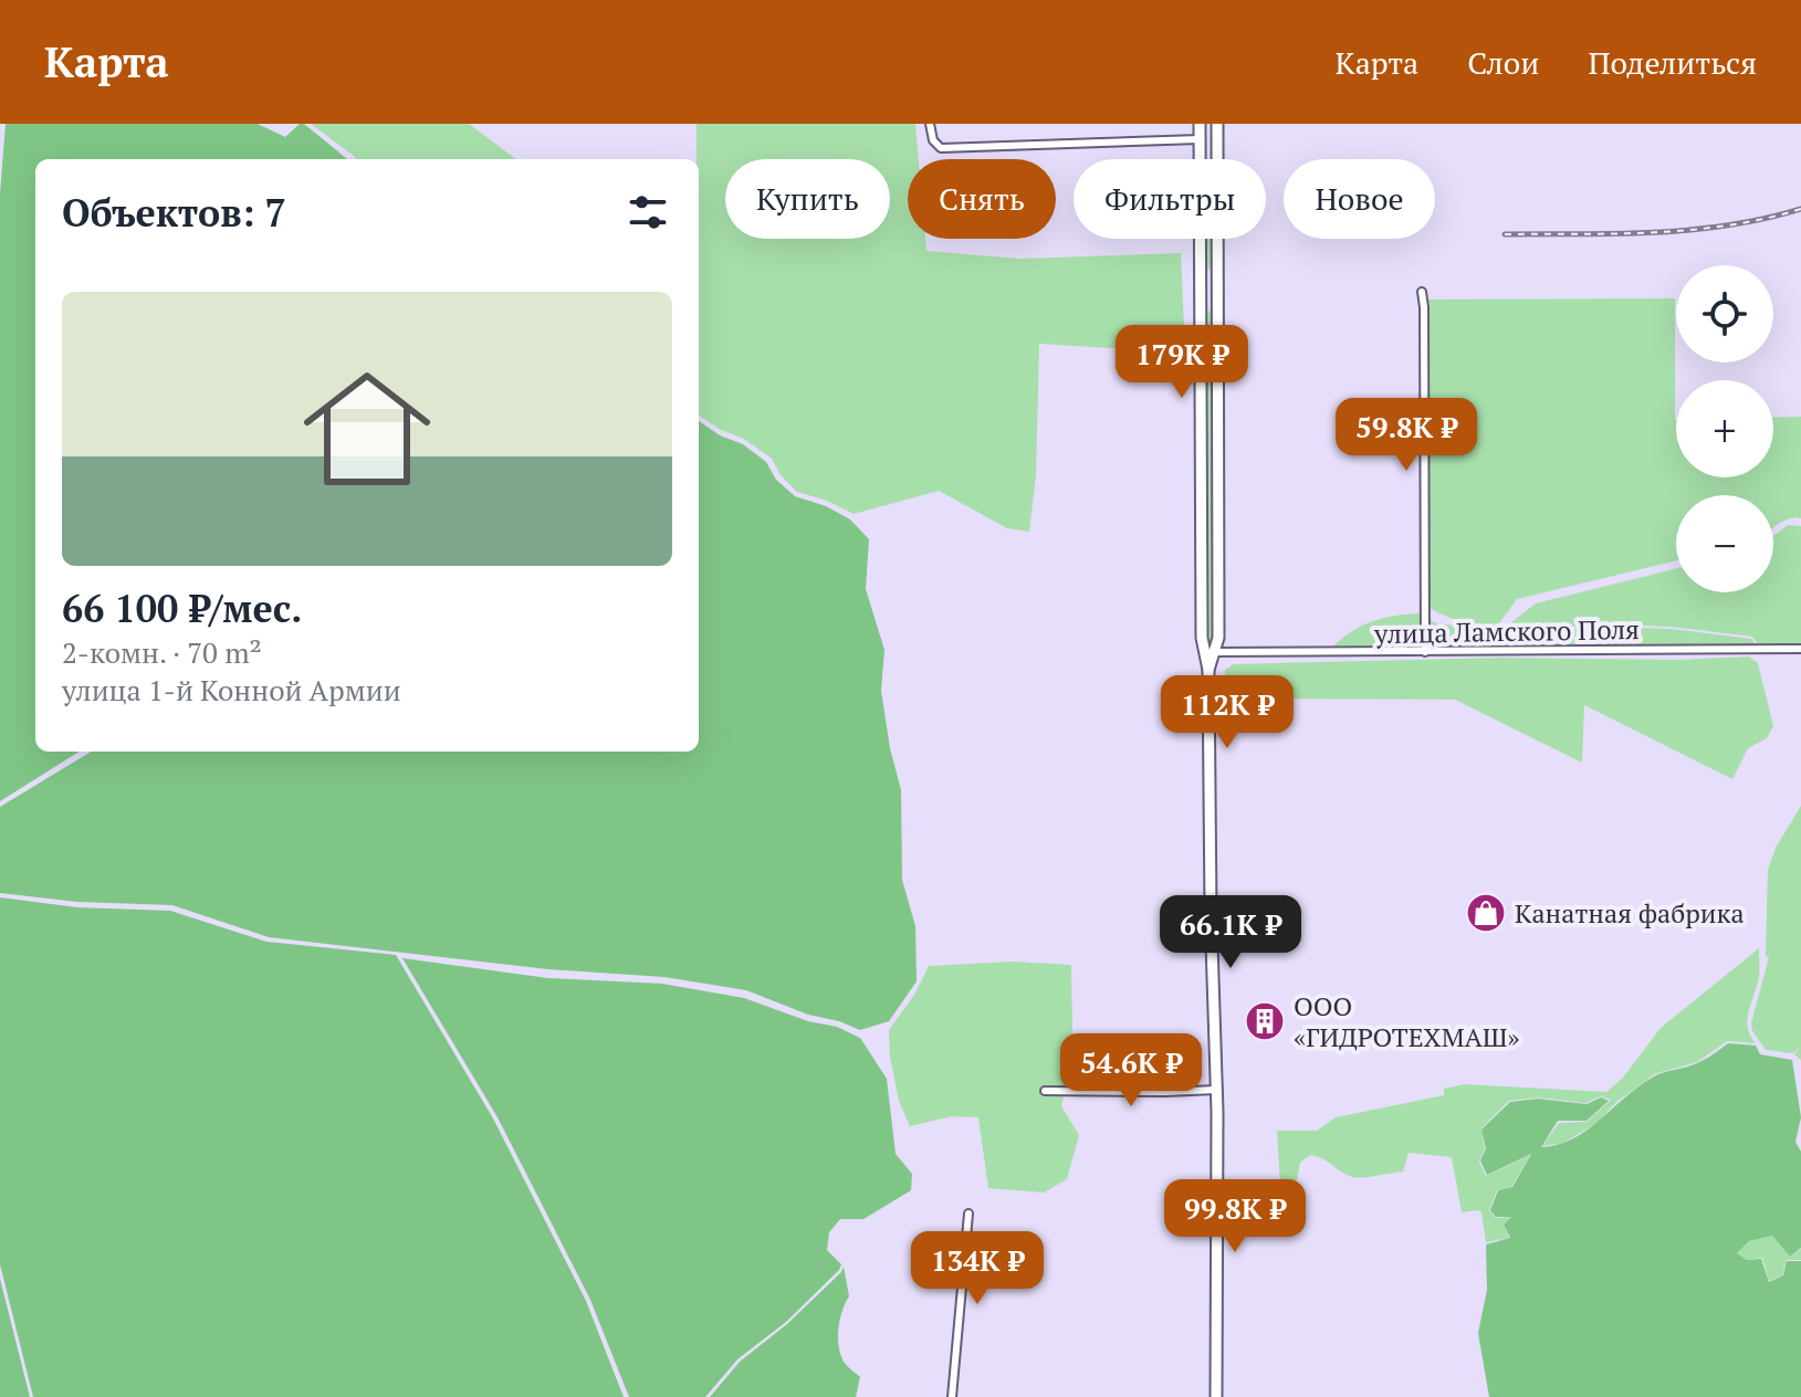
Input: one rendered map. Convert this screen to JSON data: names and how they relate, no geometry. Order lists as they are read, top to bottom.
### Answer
{
  "streets": {
    "street": ["улица Ламского Поля"]
  },
  "places": {
    "shop": ["Канатная фабрика"],
    "building": ["ООО «ГИДРОТЕХМАШ»"]
  },
  "page": {
    "header": "Карта",
    "nav": ["Карта", "Слои", "Поделиться"],
    "chip": [
      "Купить",
      "Снять",
      "Фильтры",
      "Новое"
    ],
    "heading": "Объектов: 7",
    "map_buttons": ["+", "−"],
    "list": [
      {
        "name": "66 100 ₽/мес.",
        "note": "2-комн. · 70 m² · улица 1-й Конной Армии"
      }
    ],
    "price": [
      "179K ₽",
      "59.8K ₽",
      "112K ₽",
      "66.1K ₽",
      "54.6K ₽",
      "99.8K ₽",
      "134K ₽"
    ]
  }
}
